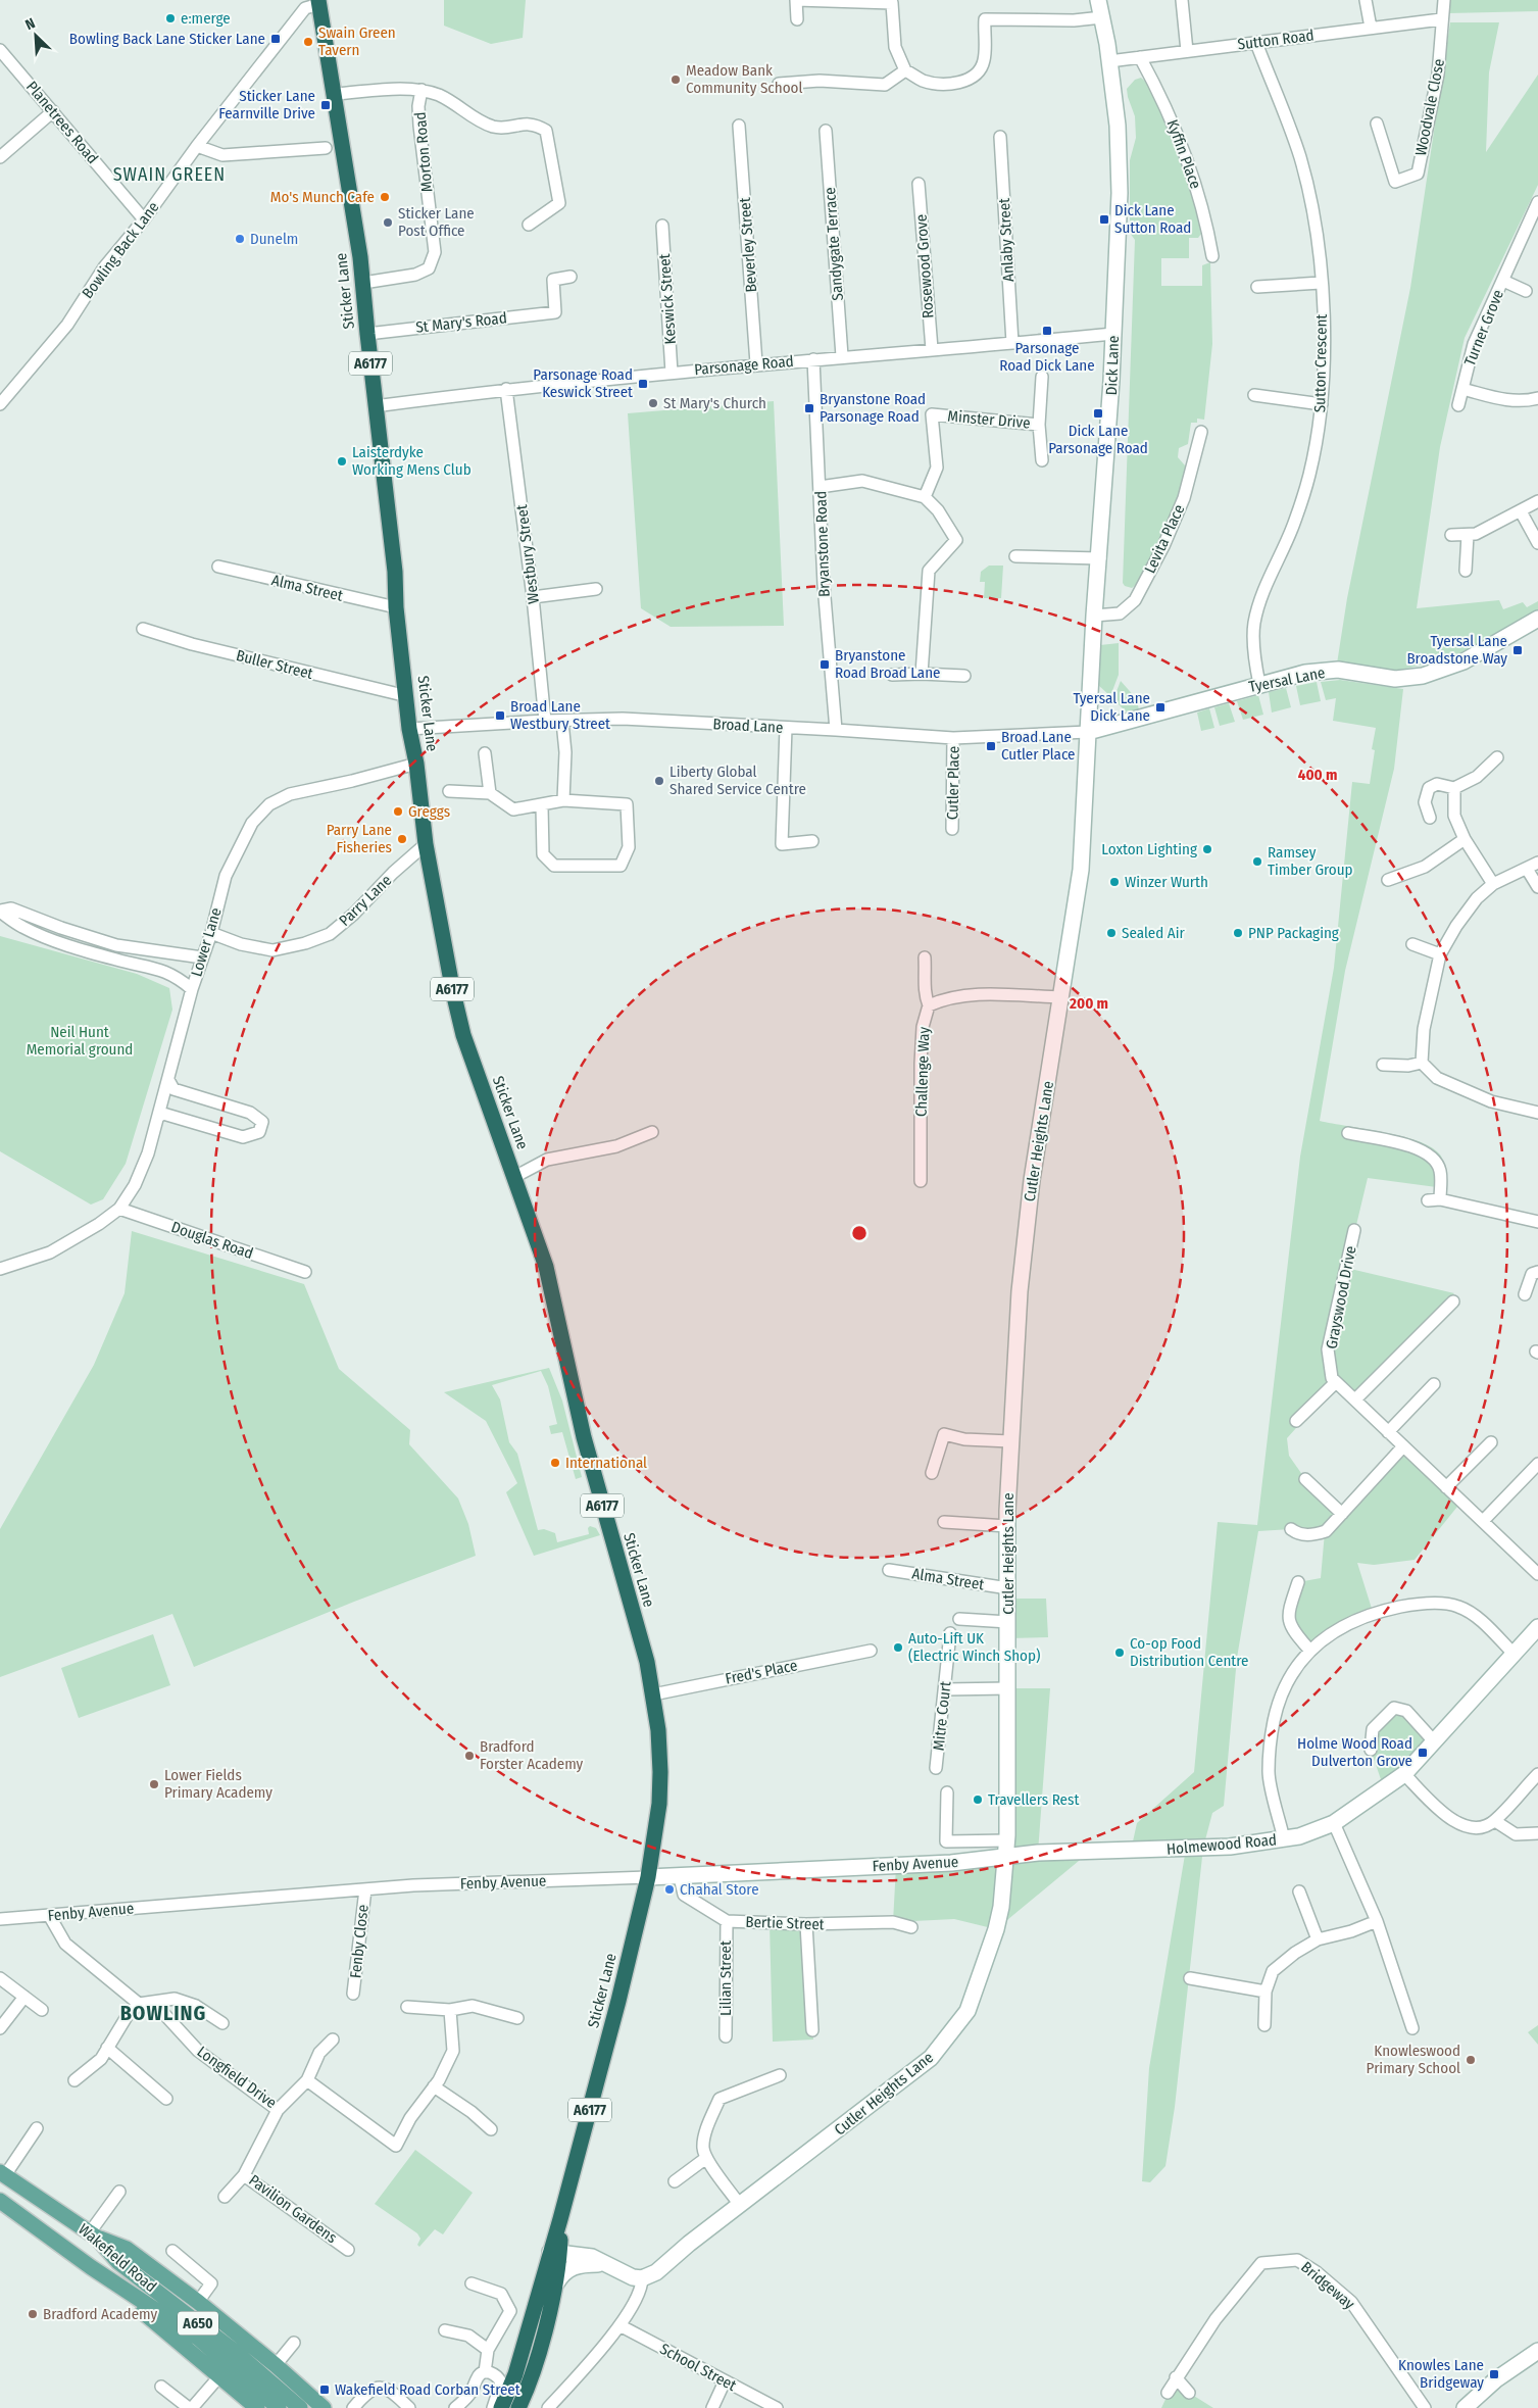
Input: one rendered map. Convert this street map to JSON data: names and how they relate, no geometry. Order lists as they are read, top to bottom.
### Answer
{
  "streets": {
    "highway": ["Sticker Lane", "A6177"],
    "main road": ["Wakefield Road", "A650"],
    "street": [
      "Sutton Road",
      "Woodvale Close",
      "Planetrees Road",
      "Morton Road",
      "Kyffin Place",
      "Anlaby Street",
      "Sandygate Terrace",
      "Beverley Street",
      "Bowling Back Lane",
      "Rosewood Grove",
      "Keswick Street",
      "St Mary's Road",
      "Turner Grove",
      "Sutton Crescent",
      "Parsonage Road",
      "Dick Lane",
      "Minster Drive",
      "Levita Place",
      "Bryanstone Road",
      "Westbury Street",
      "Alma Street",
      "Buller Street",
      "Tyersal Lane",
      "Broad Lane",
      "Cutler Place",
      "Parry Lane",
      "Lower Lane",
      "Challenge Way",
      "Cutler Heights Lane",
      "Douglas Road",
      "Grayswood Drive",
      "Fred's Place",
      "Mitre Court",
      "Holmewood Road",
      "Fenby Avenue",
      "Bertie Street",
      "Fenby Close",
      "Lilian Street",
      "Longfield Drive",
      "Pavilion Gardens",
      "Bridgeway",
      "School Street"
    ]
  },
  "crossings": [
    ["Sutton Road", "Woodvale Close"],
    ["Sutton Road", "Kyffin Place"],
    ["Sutton Road", "Sutton Crescent"],
    ["Sutton Road", "Dick Lane"],
    ["Planetrees Road", "Bowling Back Lane"],
    ["Morton Road", "Sticker Lane"],
    ["Anlaby Street", "Parsonage Road"],
    ["Sandygate Terrace", "Parsonage Road"],
    ["Beverley Street", "Parsonage Road"],
    ["Bowling Back Lane", "Sticker Lane"],
    ["Rosewood Grove", "Parsonage Road"],
    ["Sticker Lane", "St Mary's Road"],
    ["Sticker Lane", "Parsonage Road"],
    ["Sticker Lane", "Alma Street"],
    ["Sticker Lane", "Buller Street"],
    ["Sticker Lane", "Broad Lane"],
    ["Sticker Lane", "Parry Lane"],
    ["Sticker Lane", "Lower Lane"],
    ["Sticker Lane", "Fred's Place"],
    ["Sticker Lane", "Fenby Avenue"],
    ["Keswick Street", "Parsonage Road"],
    ["Sutton Crescent", "Tyersal Lane"],
    ["Parsonage Road", "Dick Lane"],
    ["Parsonage Road", "Bryanstone Road"],
    ["Parsonage Road", "Westbury Street"],
    ["Dick Lane", "Levita Place"],
    ["Dick Lane", "Tyersal Lane"],
    ["Dick Lane", "Broad Lane"],
    ["Dick Lane", "Cutler Heights Lane"],
    ["Bryanstone Road", "Broad Lane"],
    ["Westbury Street", "Broad Lane"],
    ["Alma Street", "Cutler Heights Lane"],
    ["Tyersal Lane", "Broad Lane"],
    ["Tyersal Lane", "Cutler Heights Lane"],
    ["Broad Lane", "Cutler Place"],
    ["Broad Lane", "Cutler Heights Lane"],
    ["Parry Lane", "Lower Lane"],
    ["Lower Lane", "Douglas Road"],
    ["Challenge Way", "Cutler Heights Lane"],
    ["Cutler Heights Lane", "Holmewood Road"],
    ["Cutler Heights Lane", "Fenby Avenue"],
    ["Holmewood Road", "Fenby Avenue"],
    ["Fenby Avenue", "Bertie Street"],
    ["Fenby Avenue", "Fenby Close"],
    ["Fenby Avenue", "Longfield Drive"],
    ["Bertie Street", "Lilian Street"],
    ["Longfield Drive", "Pavilion Gardens"],
    ["Wakefield Road", "A650"]
  ],
  "districts": ["SWAIN GREEN", "BOWLING"],
  "parks": ["Neil Hunt Memorial ground"],
  "places": {
    "other": [
      "e:merge",
      "Swain Green Tavern",
      "Meadow Bank Community School",
      "Mo's Munch Cafe",
      "Sticker Lane Post Office",
      "Dunelm",
      "St Mary's Church",
      "Laisterdyke Working Mens Club",
      "Liberty Global Shared Service Centre",
      "Greggs",
      "Parry Lane Fisheries",
      "Loxton Lighting",
      "Ramsey Timber Group",
      "Winzer Wurth",
      "Sealed Air",
      "PNP Packaging",
      "International",
      "Auto-Lift UK (Electric Winch Shop)",
      "Co-op Food Distribution Centre",
      "Bradford Forster Academy",
      "Lower Fields Primary Academy",
      "Travellers Rest",
      "Chahal Store",
      "Knowleswood Primary School",
      "Bradford Academy"
    ],
    "transit": [
      "Bowling Back Lane Sticker Lane",
      "Sticker Lane Fearnville Drive",
      "Dick Lane Sutton Road",
      "Parsonage Road Dick Lane",
      "Parsonage Road Keswick Street",
      "Bryanstone Road Parsonage Road",
      "Dick Lane Parsonage Road",
      "Tyersal Lane Broadstone Way",
      "Bryanstone Road Broad Lane",
      "Tyersal Lane Dick Lane",
      "Broad Lane Westbury Street",
      "Broad Lane Cutler Place",
      "Holme Wood Road Dulverton Grove",
      "Knowles Lane Bridgeway",
      "Wakefield Road Corban Street"
    ]
  },
  "north": "top left",
  "rings": ["400 m", "200 m"]
}
